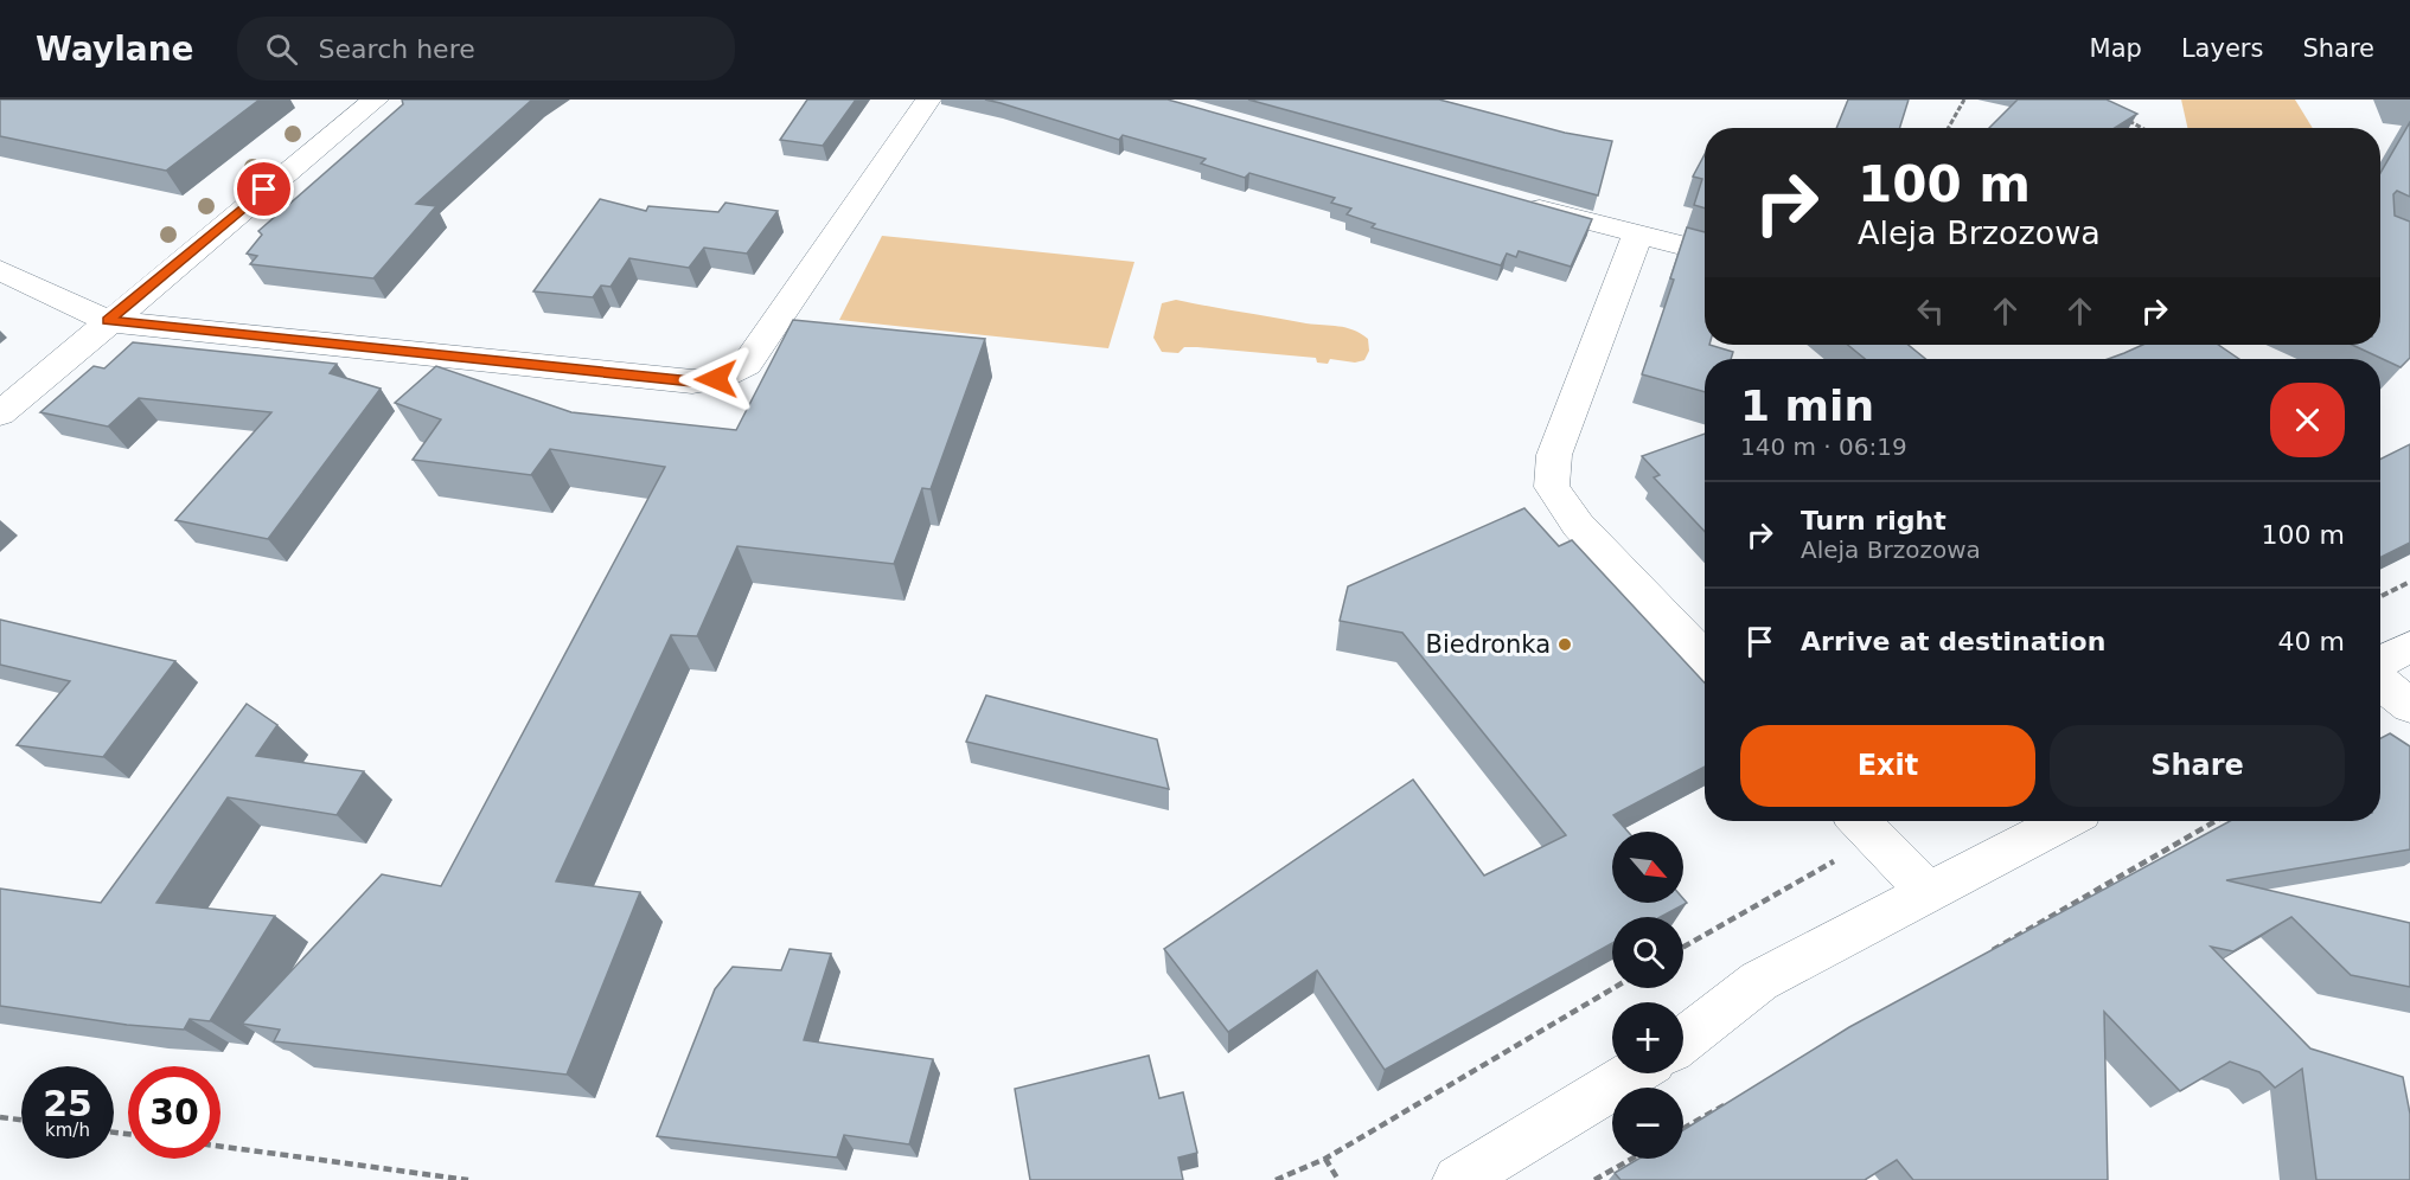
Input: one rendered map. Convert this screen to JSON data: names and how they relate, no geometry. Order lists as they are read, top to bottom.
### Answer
{
  "places": ["Biedronka"],
  "north": "bottom right",
  "page": {
    "header": "Waylane",
    "search": "Search here",
    "nav": ["Map", "Layers", "Share"],
    "turn": ["100 m", "Aleja Brzozowa"],
    "heading": ["1 min", "140 m · 06:19"],
    "list": [
      {
        "name": "Turn right",
        "note": "Aleja Brzozowa",
        "value": "100 m"
      },
      {
        "name": "Arrive at destination",
        "value": "40 m"
      }
    ],
    "buttons": ["Exit", "Share"],
    "map_buttons": ["+", "−"],
    "speed": "25 km/h",
    "limit": "30"
  }
}
